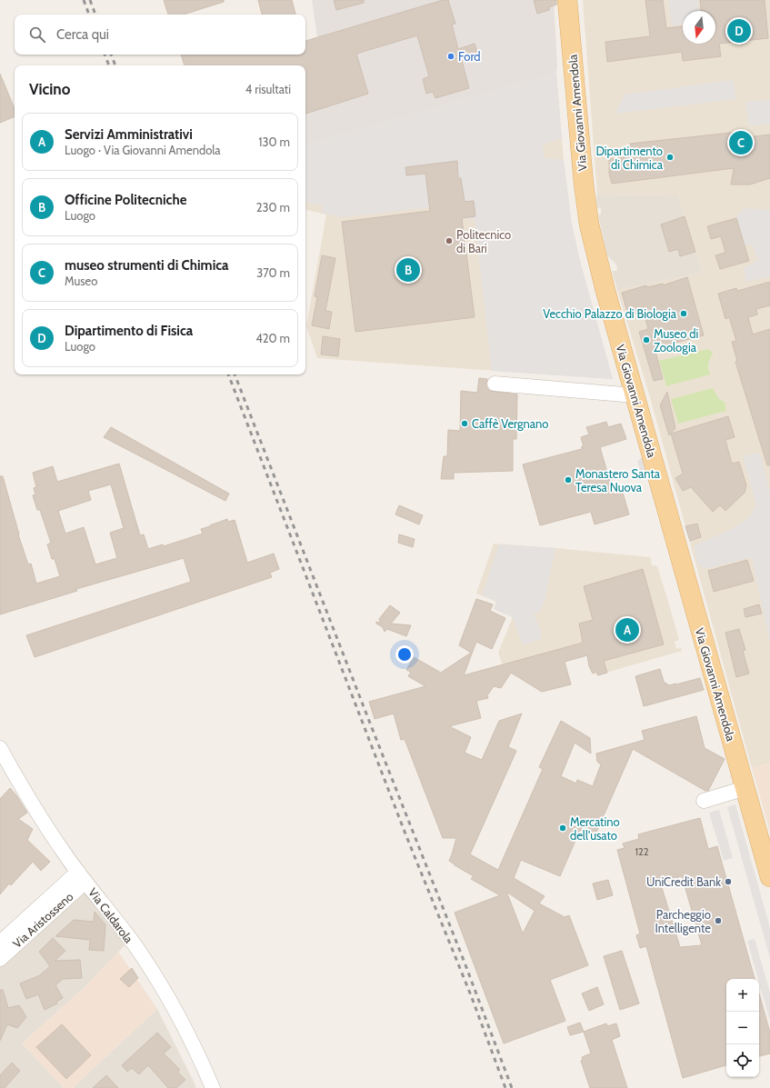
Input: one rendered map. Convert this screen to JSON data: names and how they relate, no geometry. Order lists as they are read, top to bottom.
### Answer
{
  "streets": {
    "main road": ["Via Giovanni Amendola"],
    "street": ["Via Caldarola", "Via Aristosseno"]
  },
  "crossings": [
    ["Via Caldarola", "Via Aristosseno"]
  ],
  "places": [
    "Ford",
    "Dipartimento di Chimica",
    "Politecnico di Bari",
    "Vecchio Palazzo di Biologia",
    "Museo di Zoologia",
    "Caffè Vergnano",
    "Monastero Santa Teresa Nuova",
    "Mercatino dell'usato",
    "UniCredit Bank",
    "Parcheggio Intelligente"
  ],
  "house_numbers": ["122"],
  "north": "bottom",
  "page": {
    "search": "Cerca qui",
    "pins": [
      "D",
      "C",
      "B",
      "A"
    ],
    "heading": ["Vicino", "4 risultati"],
    "list": [
      {
        "mark": "A",
        "name": "Servizi Amministrativi",
        "note": "Luogo · Via Giovanni Amendola",
        "value": "130 m"
      },
      {
        "mark": "B",
        "name": "Officine Politecniche",
        "note": "Luogo",
        "value": "230 m"
      },
      {
        "mark": "C",
        "name": "museo strumenti di Chimica",
        "note": "Museo",
        "value": "370 m"
      },
      {
        "mark": "D",
        "name": "Dipartimento di Fisica",
        "note": "Luogo",
        "value": "420 m"
      }
    ],
    "map_buttons": ["+", "−"]
  }
}
